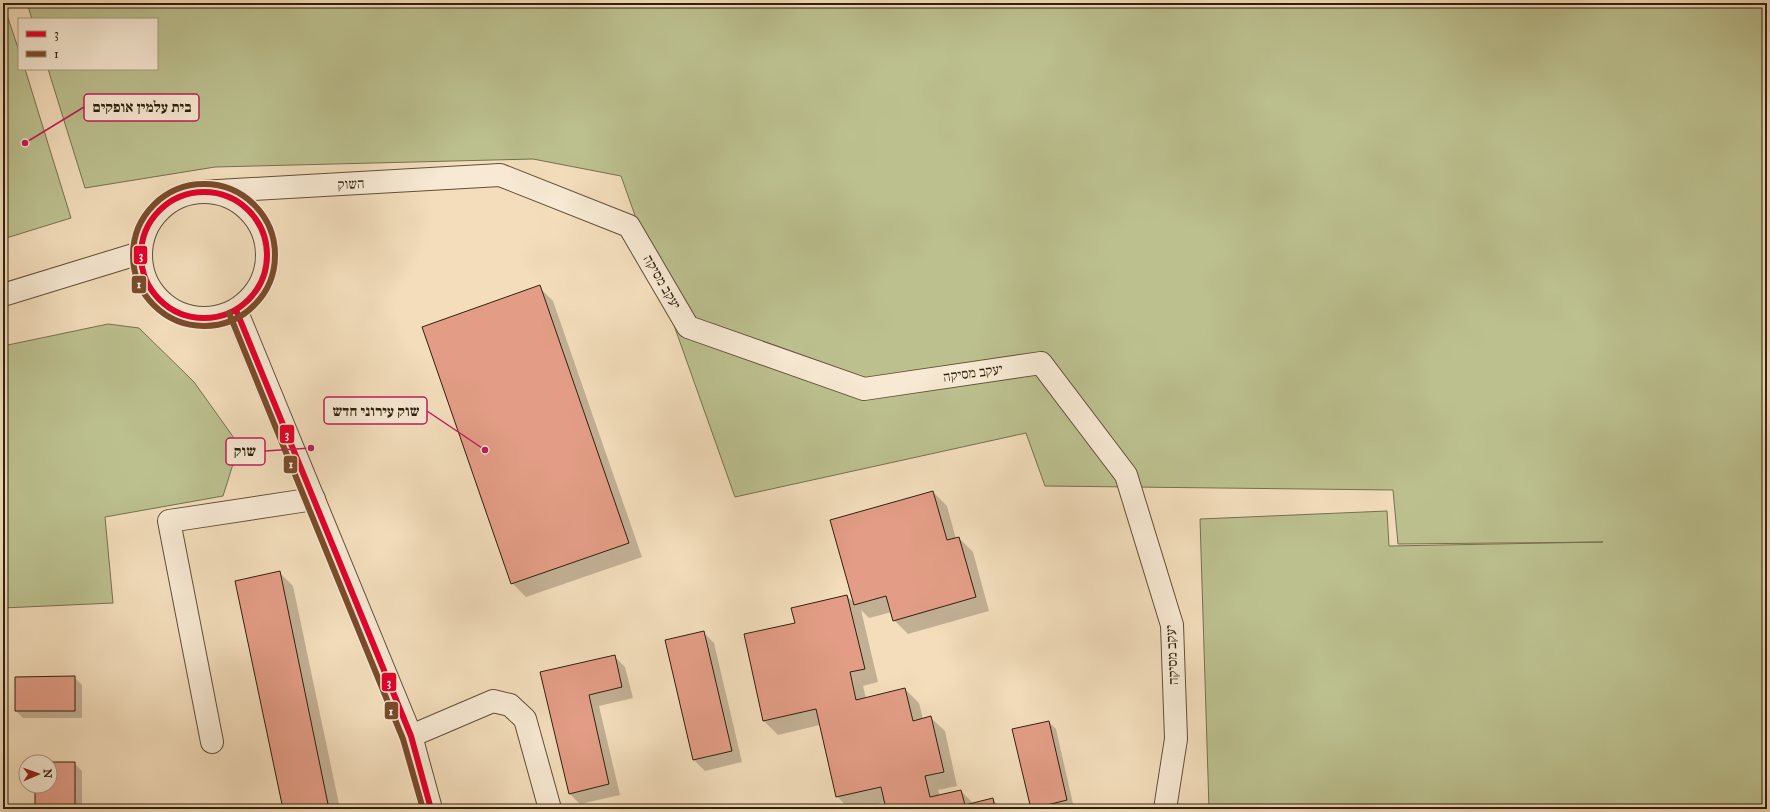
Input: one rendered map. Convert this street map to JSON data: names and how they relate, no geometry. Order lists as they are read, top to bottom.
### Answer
{
  "streets": {
    "street": ["השוק", "יעקב מסיקה"]
  },
  "crossings": [
    ["השוק", "יעקב מסיקה"]
  ],
  "places": ["בית עלמין אופקים", "שוק", "שוק עירוני חדש"],
  "lines": ["transit line 1", "transit line 3"],
  "legend": ["3", "1"],
  "north": "right"
}
